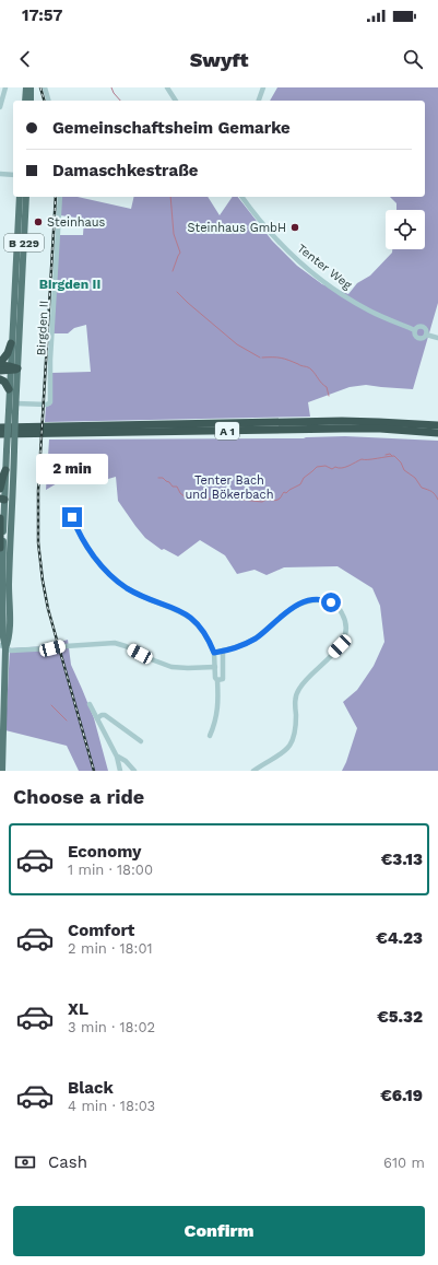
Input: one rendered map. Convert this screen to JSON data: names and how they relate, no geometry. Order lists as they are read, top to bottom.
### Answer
{
  "streets": {
    "highway": ["A 1"],
    "main road": ["B 229"],
    "street": ["Tenter Weg", "Birgden II"]
  },
  "crossings": [
    ["B 229", "Birgden II"]
  ],
  "districts": ["Birgden II"],
  "parks": ["Tenter Bach und Bökerbach"],
  "places": ["Steinhaus", "Steinhaus GmbH"],
  "page": {
    "status": "17:57",
    "header": "Swyft",
    "banner": ["Gemeinschaftsheim Gemarke", "Damaschkestraße"],
    "bubble": "2 min",
    "heading": "Choose a ride",
    "list": [
      {
        "name": "Economy",
        "note": "1 min · 18:00",
        "value": "€3.13"
      },
      {
        "name": "Comfort",
        "note": "2 min · 18:01",
        "value": "€4.23"
      },
      {
        "name": "XL",
        "note": "3 min · 18:02",
        "value": "€5.32"
      },
      {
        "name": "Black",
        "note": "4 min · 18:03",
        "value": "€6.19"
      }
    ],
    "pay": ["Cash", "610 m"],
    "buttons": "Confirm"
  }
}
